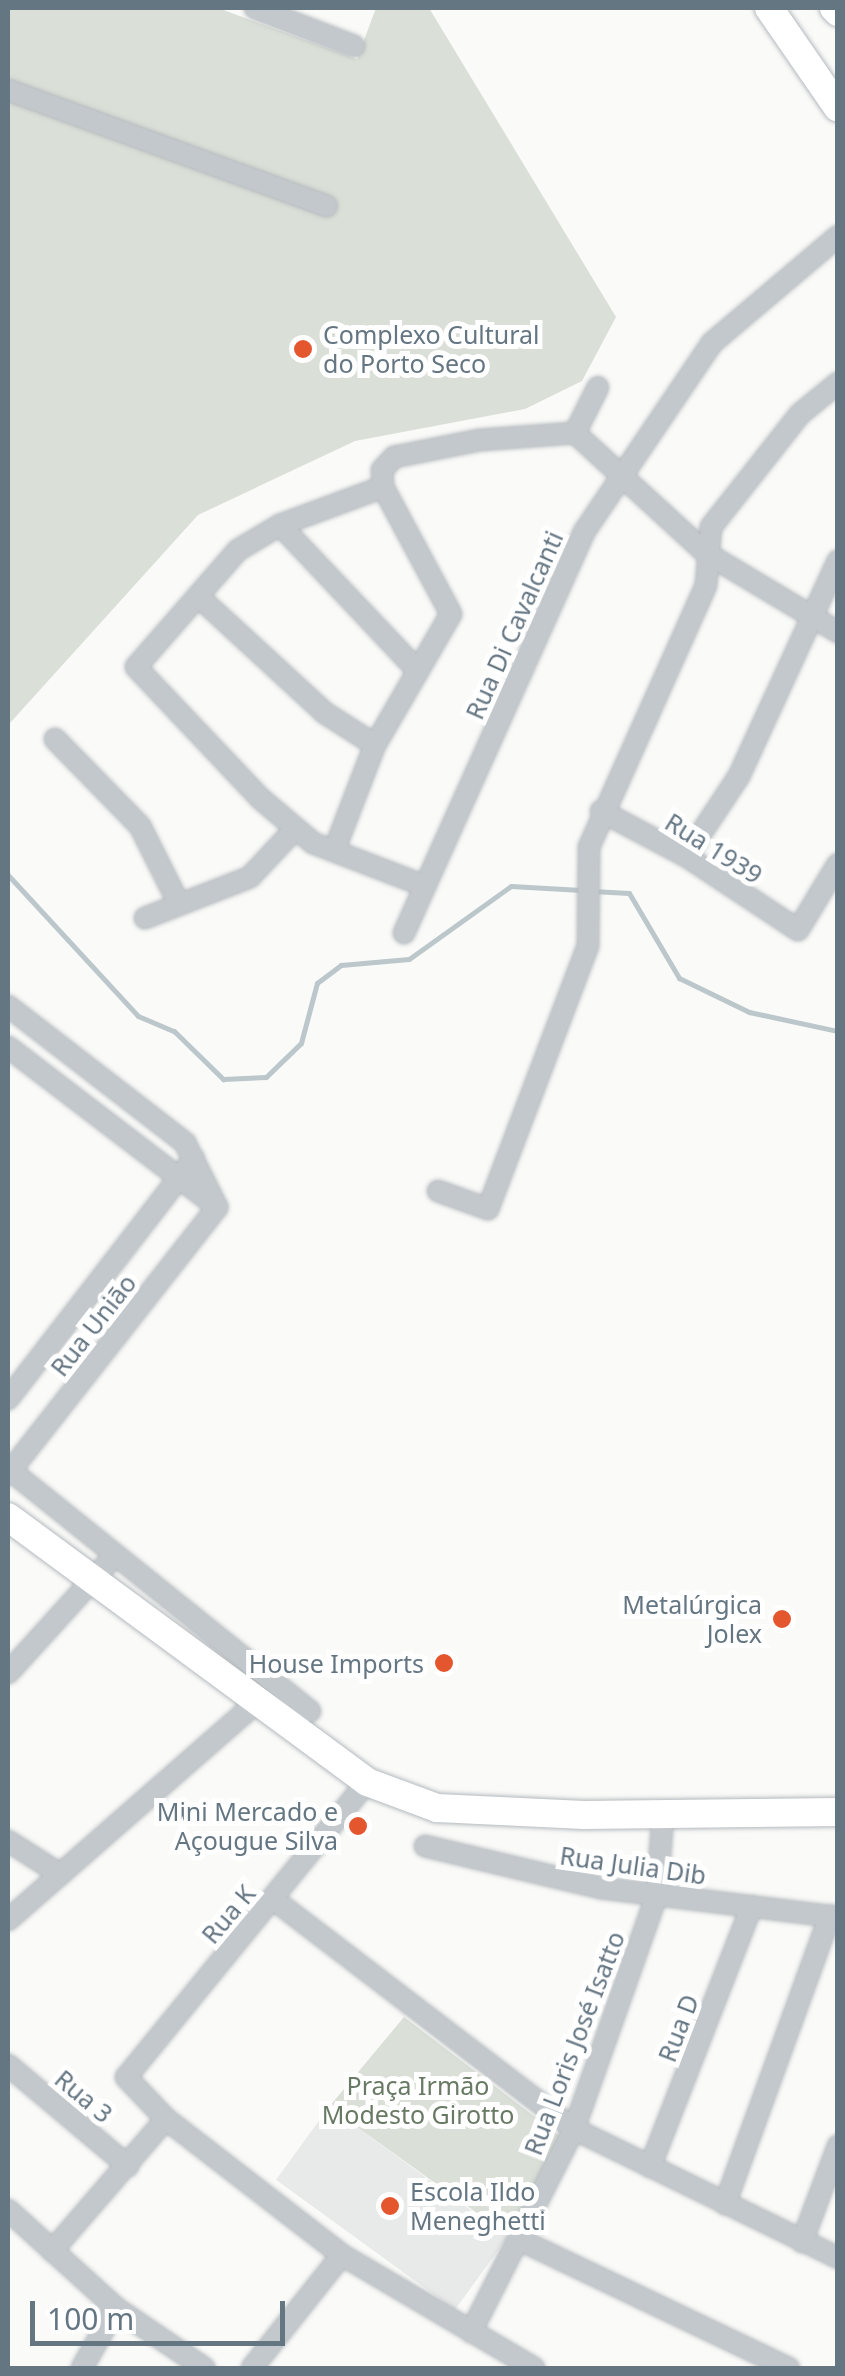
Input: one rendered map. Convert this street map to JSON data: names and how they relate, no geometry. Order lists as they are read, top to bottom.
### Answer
{
  "streets": {
    "street": [
      "Rua Di Cavalcanti",
      "Rua 1939",
      "Rua União",
      "Rua Julia Dib",
      "Rua K",
      "Rua D",
      "Rua Loris José Isatto",
      "Rua 3"
    ]
  },
  "crossings": [
    ["Rua Julia Dib", "Rua D"],
    ["Rua Julia Dib", "Rua Loris José Isatto"]
  ],
  "parks": ["Praça Irmão Modesto Girotto"],
  "places": [
    "Complexo Cultural do Porto Seco",
    "Metalúrgica Jolex",
    "House Imports",
    "Mini Mercado e Açougue Silva",
    "Escola Ildo Meneghetti"
  ],
  "scale_bar": "100 m"
}
